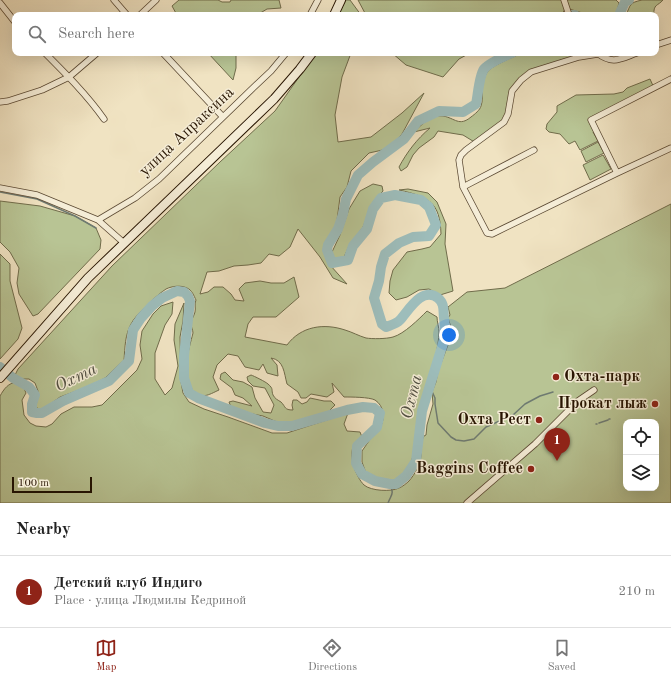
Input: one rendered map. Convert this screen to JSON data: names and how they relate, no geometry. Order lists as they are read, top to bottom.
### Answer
{
  "streets": {
    "street": ["улица Апраксина"]
  },
  "water": ["Охта"],
  "places": [
    "Охта-парк",
    "Прокат лыж",
    "Охта Рест",
    "Baggins Coffee"
  ],
  "scale_bar": "100 m",
  "page": {
    "search": "Search here",
    "pins": "1",
    "scale": "100 m",
    "heading": "Nearby",
    "list": [
      {
        "mark": "1",
        "name": "Детский клуб Индиго",
        "note": "Place · улица Людмилы Кедриной",
        "value": "210 m"
      }
    ],
    "nav": ["Map", "Directions", "Saved"]
  }
}
